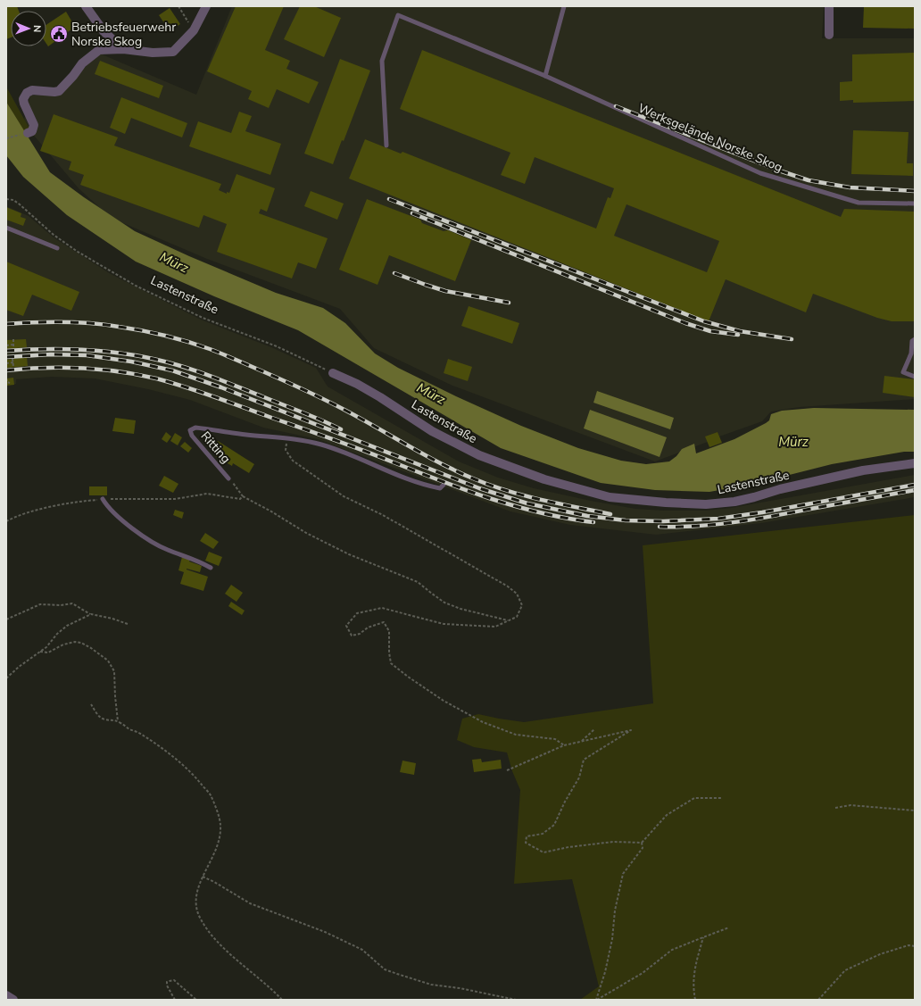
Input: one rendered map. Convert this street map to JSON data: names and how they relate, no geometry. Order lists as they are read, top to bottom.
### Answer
{
  "streets": {
    "street": ["Lastenstraße"],
    "lane": ["Werksgelände Norske Skog", "Ritting"]
  },
  "water": ["Mürz"],
  "places": {
    "public building": ["Betriebsfeuerwehr Norske Skog"]
  },
  "north": "right"
}
